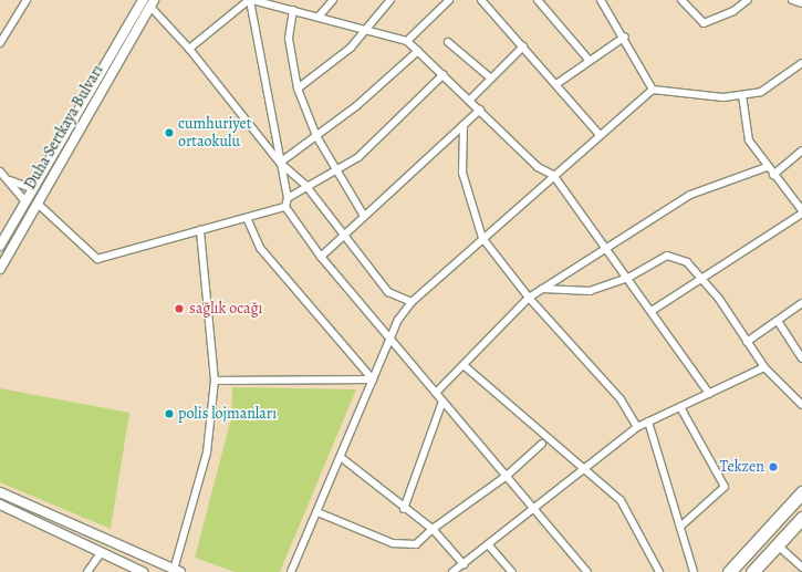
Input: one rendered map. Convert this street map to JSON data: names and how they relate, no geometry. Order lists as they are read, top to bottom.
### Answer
{
  "streets": {
    "main road": ["Duha Sertkaya Bulvarı"]
  },
  "places": [
    "cumhuriyet ortaokulu",
    "sağlık ocağı",
    "polis lojmanları",
    "Tekzen"
  ]
}
